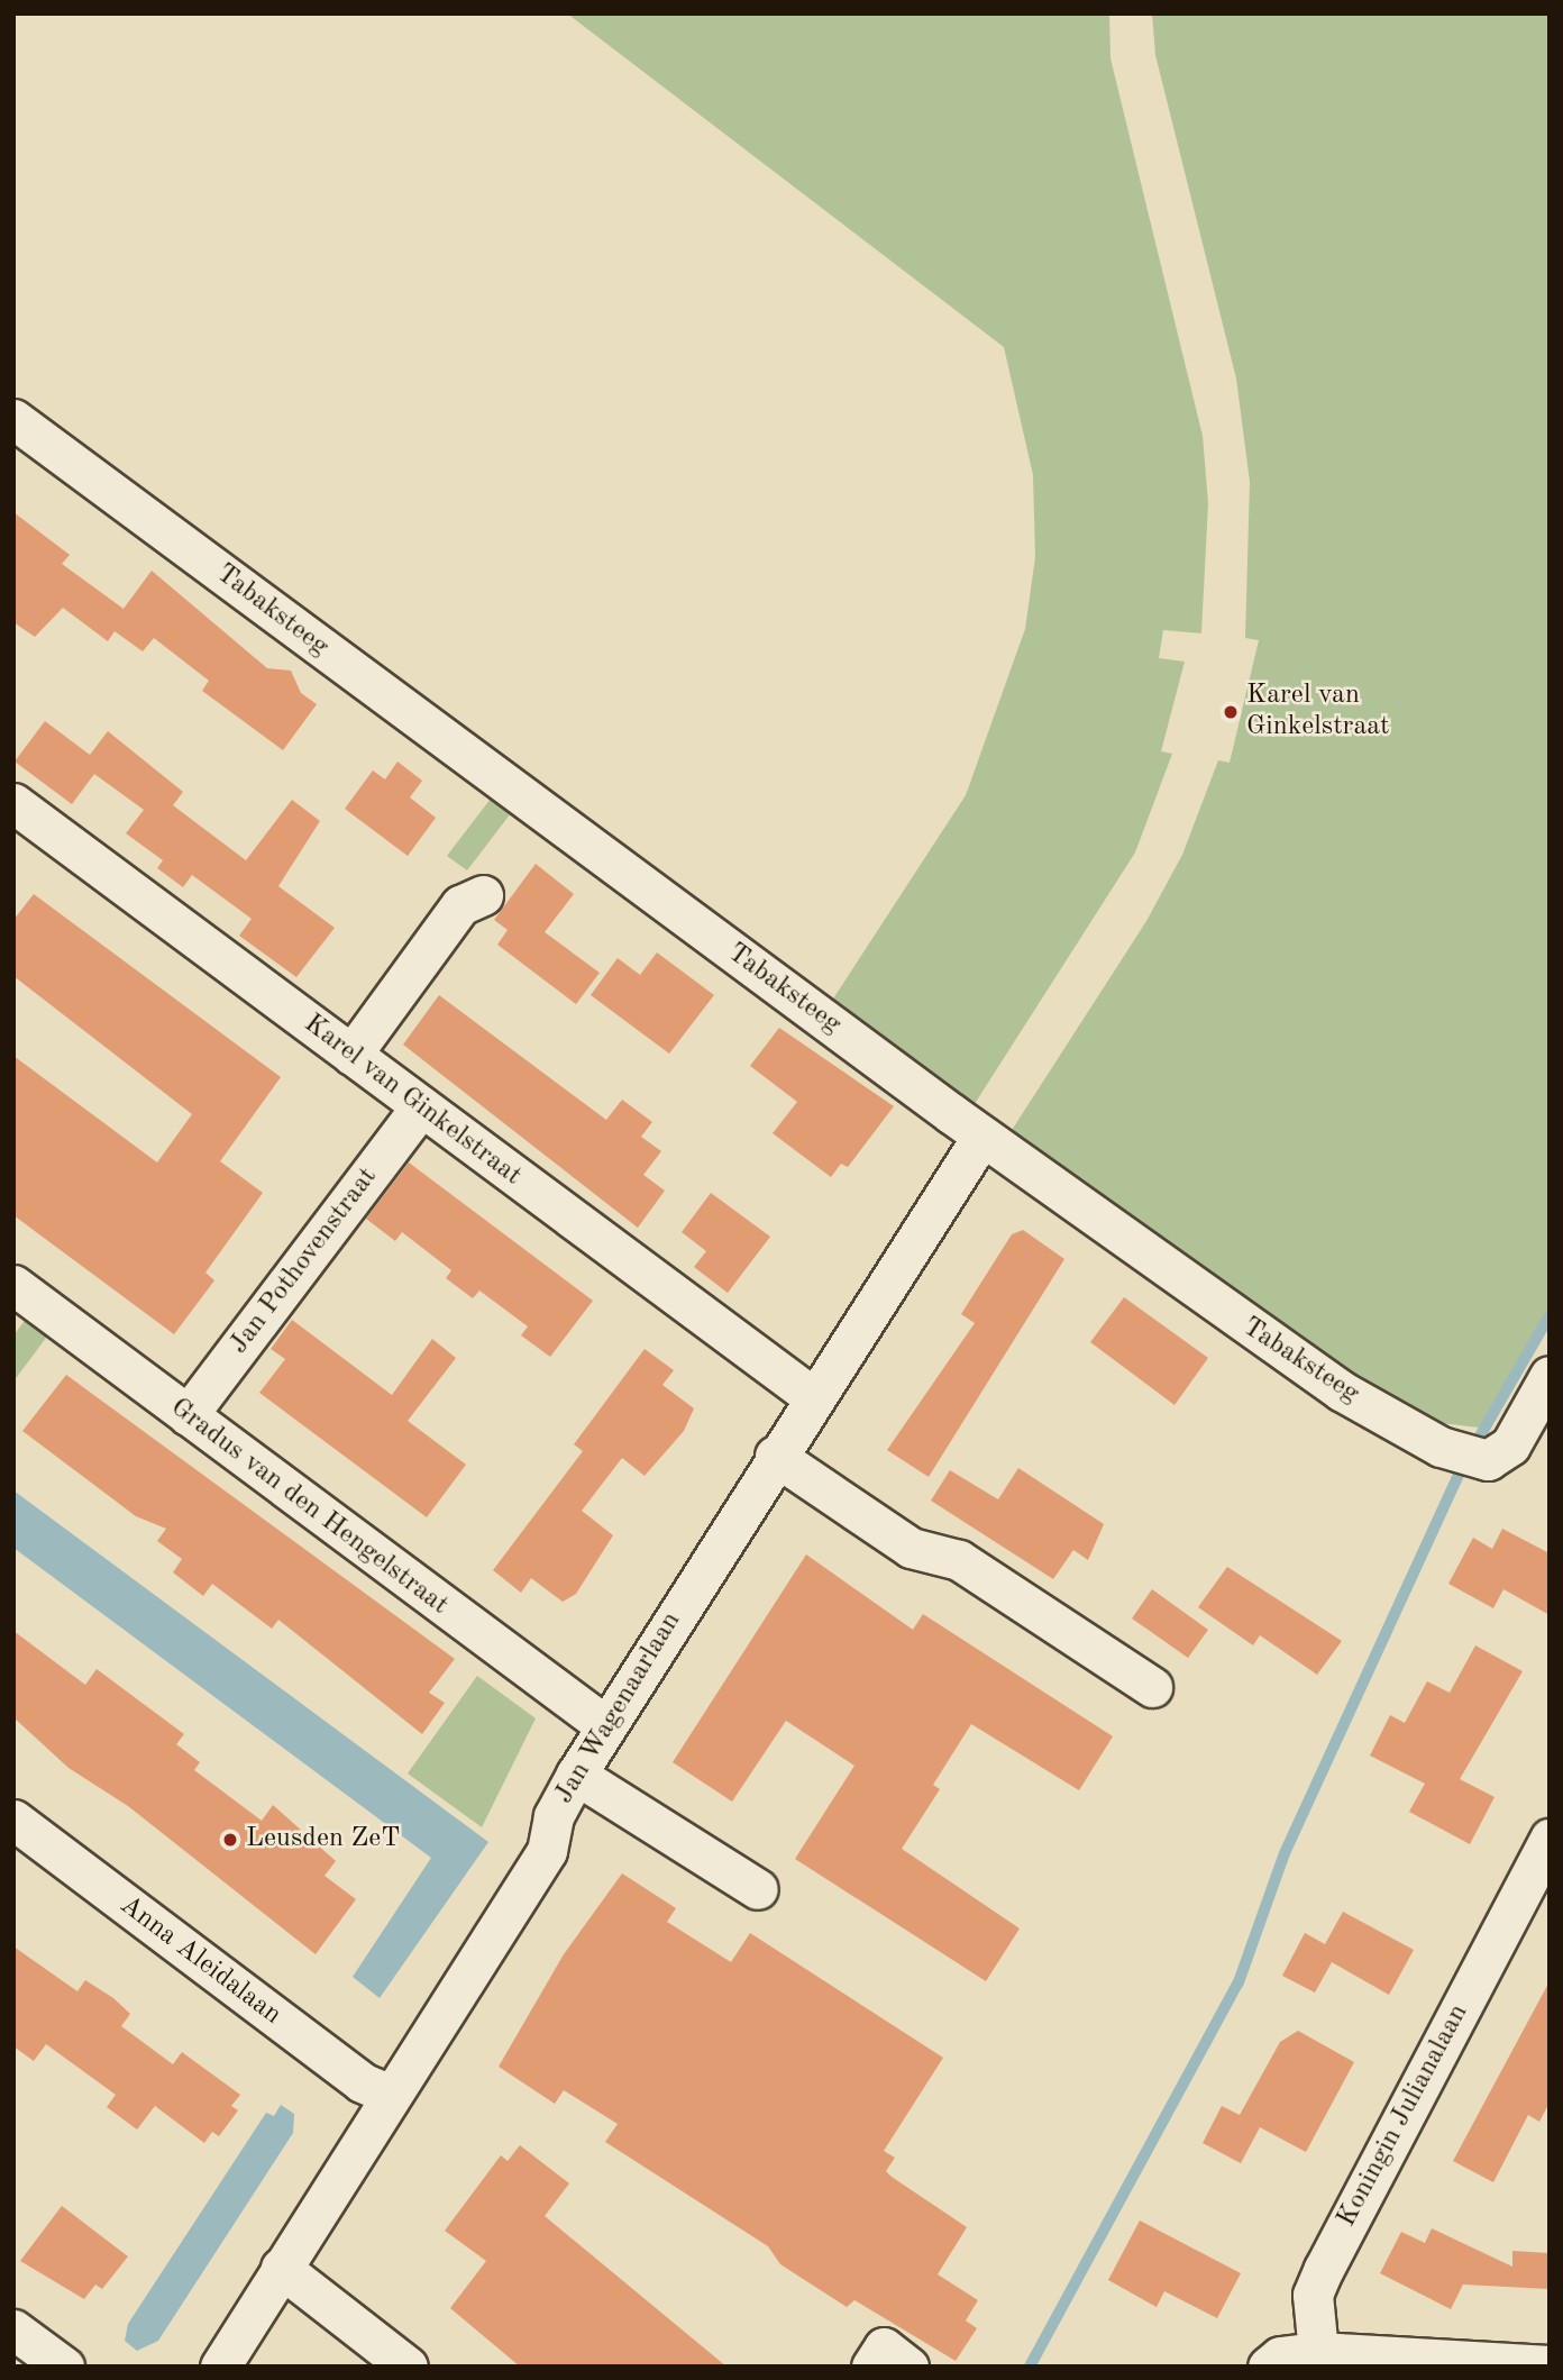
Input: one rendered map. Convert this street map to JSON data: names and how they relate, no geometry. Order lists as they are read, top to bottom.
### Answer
{
  "streets": {
    "street": [
      "Tabaksteeg",
      "Karel van Ginkelstraat",
      "Jan Pothovenstraat",
      "Gradus van den Hengelstraat",
      "Jan Wagenaarlaan",
      "Anna Aleidalaan",
      "Koningin Julianalaan"
    ]
  },
  "crossings": [
    ["Tabaksteeg", "Jan Wagenaarlaan"],
    ["Karel van Ginkelstraat", "Jan Pothovenstraat"],
    ["Karel van Ginkelstraat", "Jan Wagenaarlaan"],
    ["Jan Pothovenstraat", "Gradus van den Hengelstraat"],
    ["Gradus van den Hengelstraat", "Jan Wagenaarlaan"],
    ["Jan Wagenaarlaan", "Anna Aleidalaan"]
  ],
  "places": ["Karel van Ginkelstraat", "Leusden ZeT"]
}
